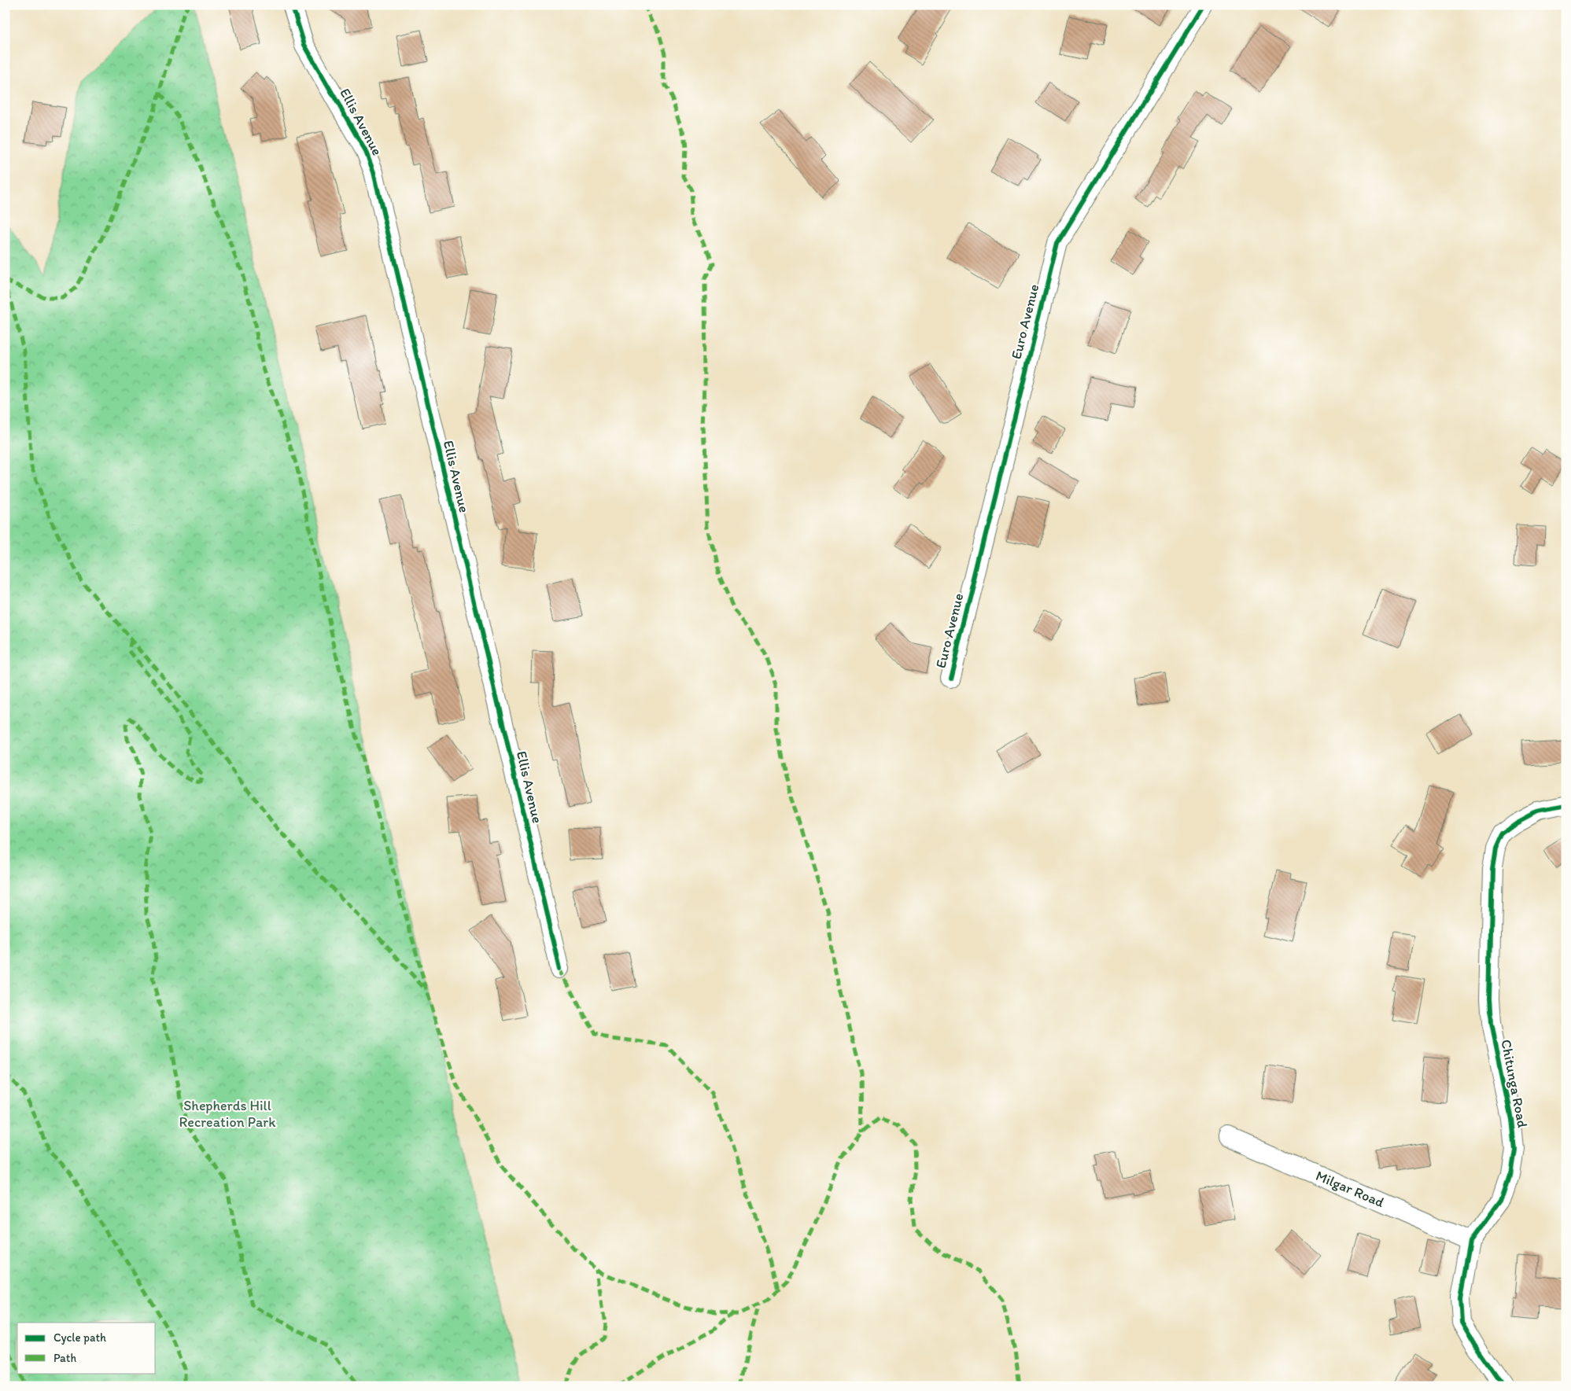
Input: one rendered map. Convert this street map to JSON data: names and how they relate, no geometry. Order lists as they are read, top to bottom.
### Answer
{
  "streets": {
    "street": [
      "Ellis Avenue",
      "Euro Avenue",
      "Chitunga Road",
      "Milgar Road"
    ]
  },
  "crossings": [
    ["Chitunga Road", "Milgar Road"]
  ],
  "parks": ["Shepherds Hill Recreation Park"],
  "legend": ["Cycle path", "Path"]
}
